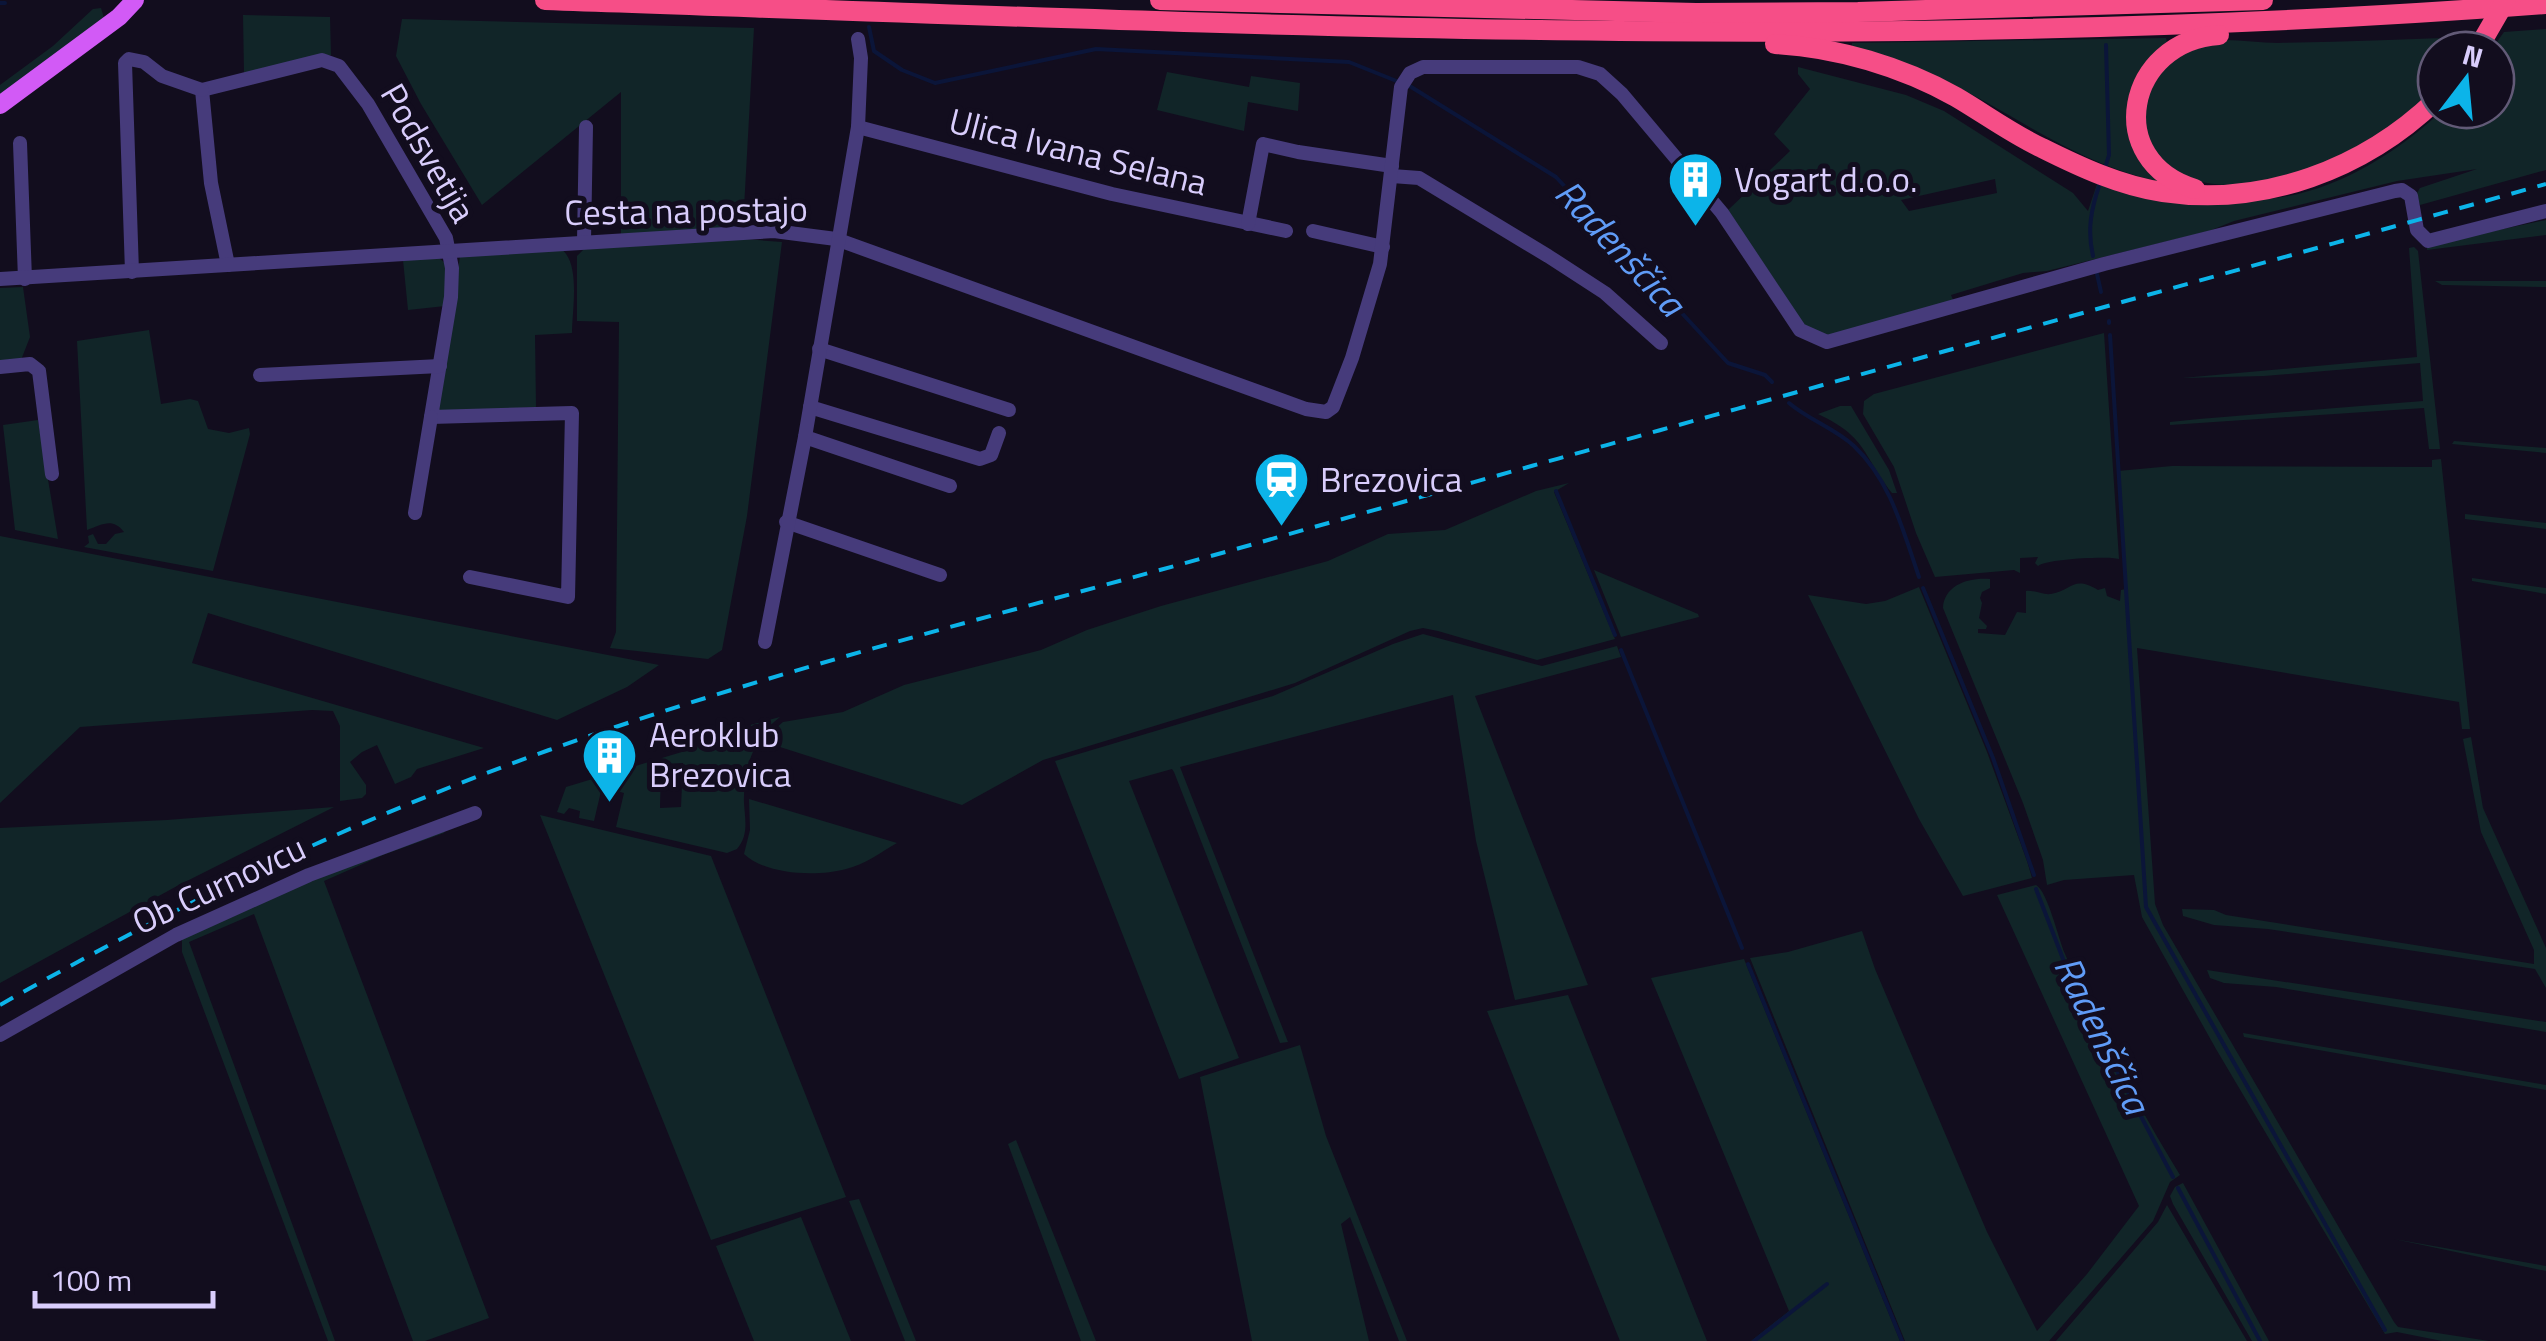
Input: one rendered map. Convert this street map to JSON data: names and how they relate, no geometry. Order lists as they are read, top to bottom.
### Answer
{
  "streets": {
    "street": [
      "Ulica Ivana Selana",
      "Podsvetija",
      "Cesta na postajo",
      "Ob Curnovcu"
    ]
  },
  "crossings": [
    ["Podsvetija", "Cesta na postajo"]
  ],
  "water": ["Radenščica"],
  "places": {
    "building": ["Vogart d.o.o.", "Aeroklub Brezovica"],
    "station": ["Brezovica"]
  },
  "scale_bar": "100 m",
  "north": "top"
}
